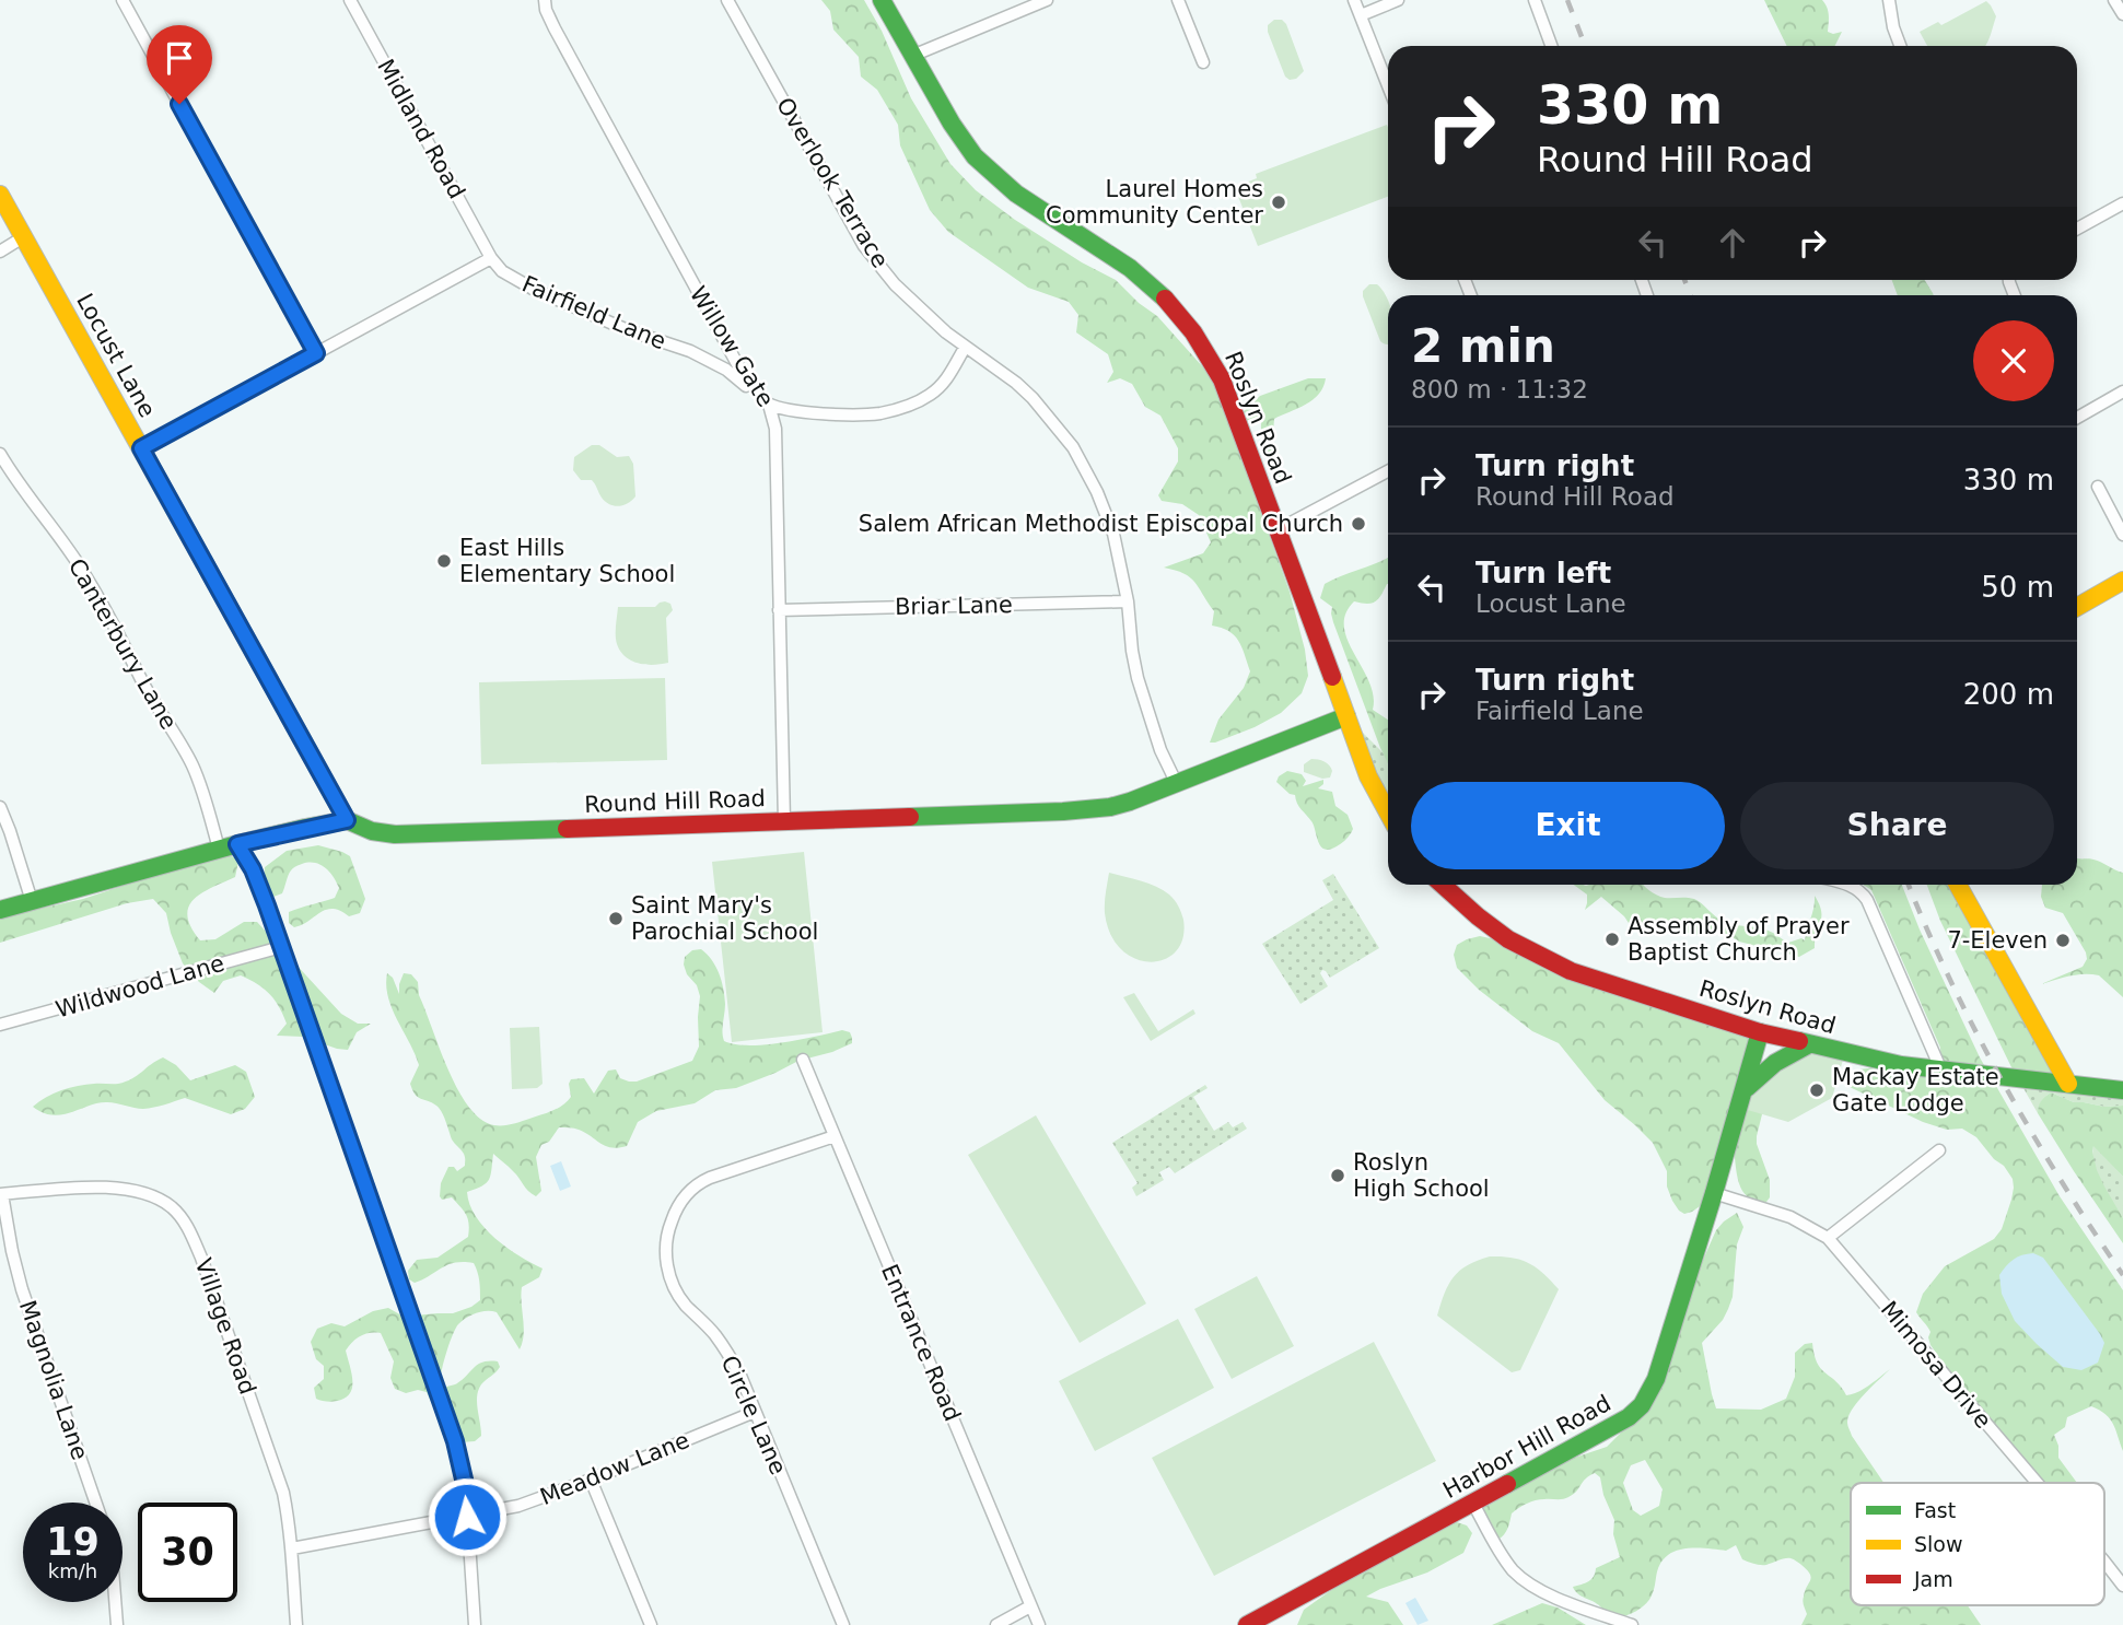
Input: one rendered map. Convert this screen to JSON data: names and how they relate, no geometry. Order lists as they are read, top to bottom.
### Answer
{
  "streets": {
    "street": [
      "Midland Road",
      "Overlook Terrace",
      "Fairfield Lane",
      "Willow Gate",
      "Locust Lane",
      "Roslyn Road",
      "Briar Lane",
      "Canterbury Lane",
      "Round Hill Road",
      "Wildwood Lane",
      "Village Road",
      "Entrance Road",
      "Mimosa Drive",
      "Magnolia Lane",
      "Circle Lane",
      "Harbor Hill Road",
      "Meadow Lane"
    ]
  },
  "crossings": [
    ["Midland Road", "Fairfield Lane"],
    ["Overlook Terrace", "Fairfield Lane"],
    ["Overlook Terrace", "Briar Lane"],
    ["Overlook Terrace", "Round Hill Road"],
    ["Fairfield Lane", "Willow Gate"],
    ["Willow Gate", "Briar Lane"],
    ["Willow Gate", "Round Hill Road"],
    ["Locust Lane", "Round Hill Road"],
    ["Roslyn Road", "Round Hill Road"],
    ["Roslyn Road", "Harbor Hill Road"],
    ["Village Road", "Magnolia Lane"],
    ["Village Road", "Meadow Lane"],
    ["Entrance Road", "Circle Lane"],
    ["Mimosa Drive", "Harbor Hill Road"],
    ["Circle Lane", "Meadow Lane"]
  ],
  "places": [
    "Laurel Homes Community Center",
    "Salem African Methodist Episcopal Church",
    "East Hills Elementary School",
    "Saint Mary's Parochial School",
    "Assembly of Prayer Baptist Church",
    "7-Eleven",
    "Mackay Estate Gate Lodge",
    "Roslyn High School"
  ],
  "legend": ["Fast", "Slow", "Jam"],
  "page": {
    "turn": ["330 m", "Round Hill Road"],
    "heading": ["2 min", "800 m · 11:32"],
    "list": [
      {
        "name": "Turn right",
        "note": "Round Hill Road",
        "value": "330 m"
      },
      {
        "name": "Turn left",
        "note": "Locust Lane",
        "value": "50 m"
      },
      {
        "name": "Turn right",
        "note": "Fairfield Lane",
        "value": "200 m"
      }
    ],
    "buttons": ["Exit", "Share"],
    "speed": "19 km/h",
    "limit": "30"
  }
}
